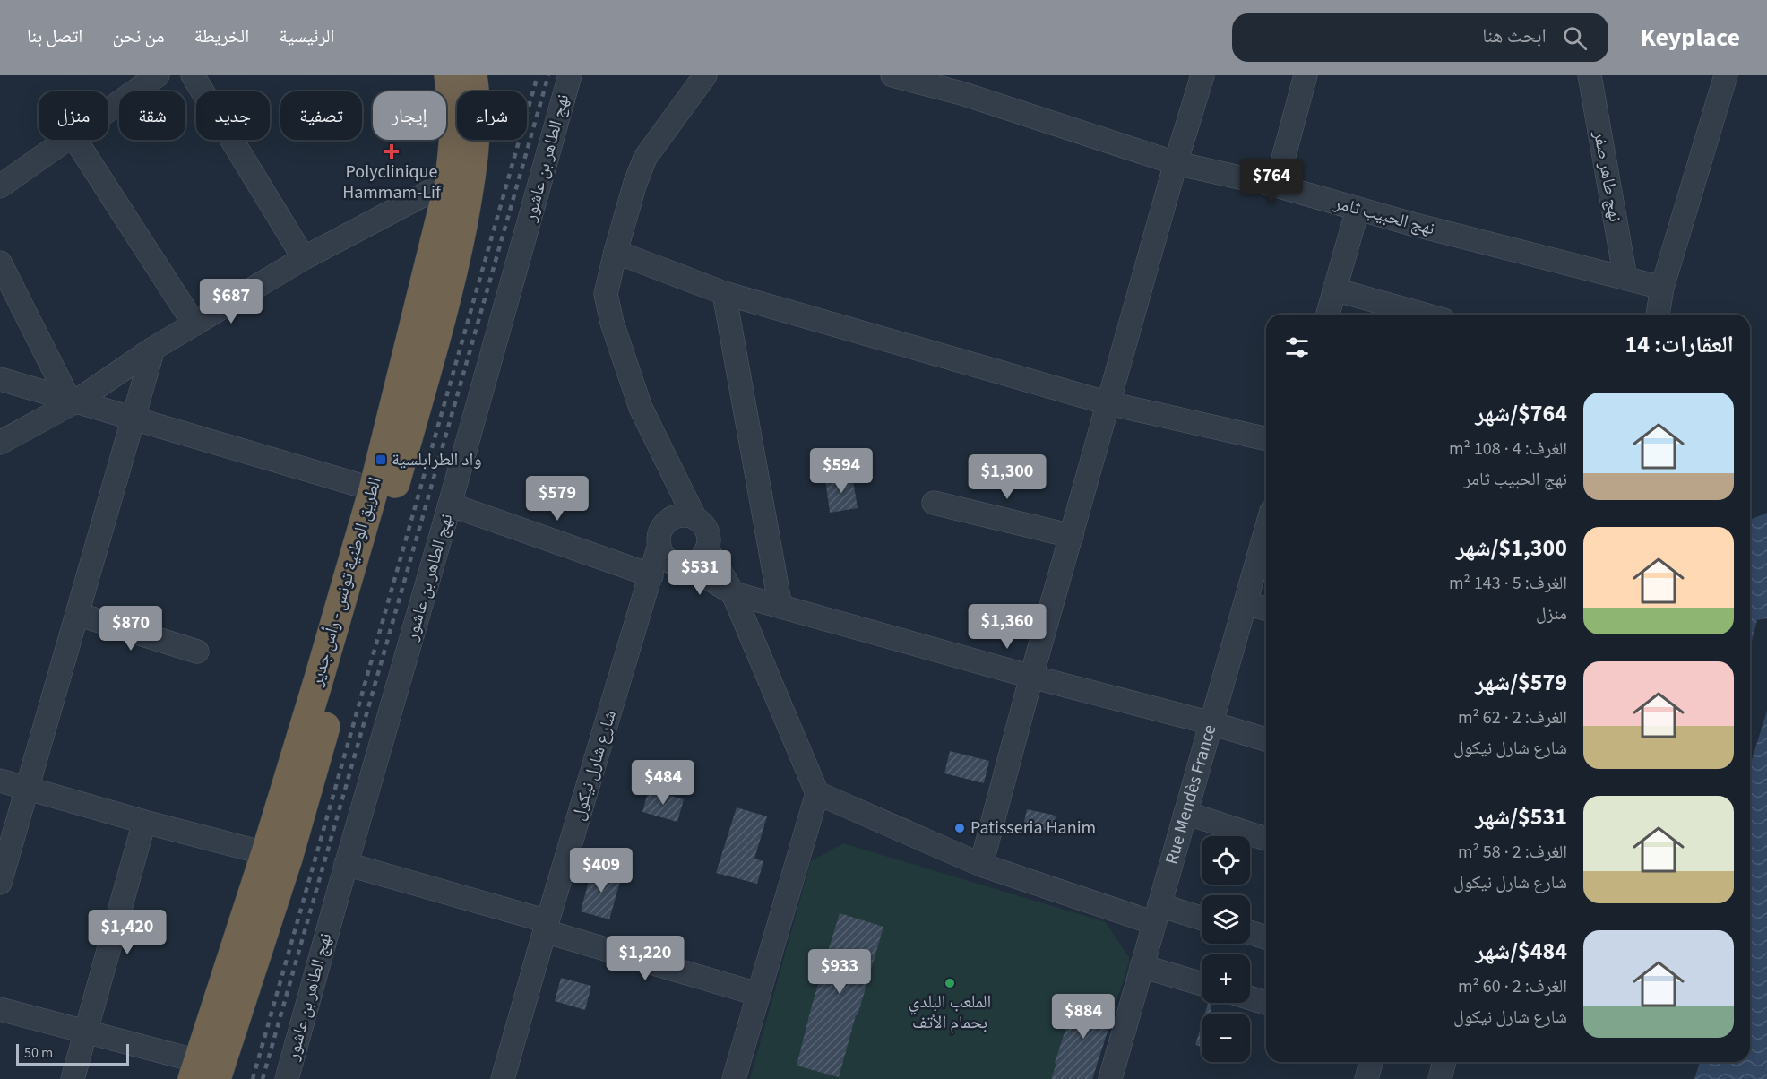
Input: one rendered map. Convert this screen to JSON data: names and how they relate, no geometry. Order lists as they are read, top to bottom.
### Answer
{
  "streets": {
    "highway": ["الطريق الوطنية تونس - رأس جدير"],
    "street": [
      "نهج الطاهر بن عاشور",
      "نهج طاهر صفر",
      "نهج الحبيب ثامر",
      "شارع شارل نيكول",
      "Rue Mendès France"
    ]
  },
  "crossings": [
    ["نهج طاهر صفر", "نهج الحبيب ثامر"]
  ],
  "places": {
    "health": ["Polyclinique Hammam-Lif"],
    "transit": ["واد الطرابلسية"],
    "other": ["Patisseria Hanim", "الملعب البلدي بحمام الأتف"]
  },
  "scale_bar": "50 m",
  "page": {
    "header": "Keyplace",
    "search": "ابحث هنا",
    "nav": [
      "الرئيسية",
      "الخريطة",
      "من نحن",
      "اتصل بنا"
    ],
    "chip": [
      "شراء",
      "إيجار",
      "تصفية",
      "جديد",
      "شقة",
      "منزل"
    ],
    "price": [
      "$764",
      "$687",
      "$594",
      "$1,300",
      "$579",
      "$531",
      "$1,360",
      "$870",
      "$484",
      "$409",
      "$1,420",
      "$1,220",
      "$933",
      "$884"
    ],
    "heading": "العقارات: 14",
    "list": [
      {
        "name": "$764/شهر",
        "note": "الغرف: 4 · 108 m² · نهج الحبيب ثامر"
      },
      {
        "name": "$1,300/شهر",
        "note": "الغرف: 5 · 143 m² · منزل"
      },
      {
        "name": "$579/شهر",
        "note": "الغرف: 2 · 62 m² · شارع شارل نيكول"
      },
      {
        "name": "$531/شهر",
        "note": "الغرف: 2 · 58 m² · شارع شارل نيكول"
      },
      {
        "name": "$484/شهر",
        "note": "الغرف: 2 · 60 m² · شارع شارل نيكول"
      }
    ],
    "map_buttons": ["+", "−"],
    "scale": "50 m"
  }
}
